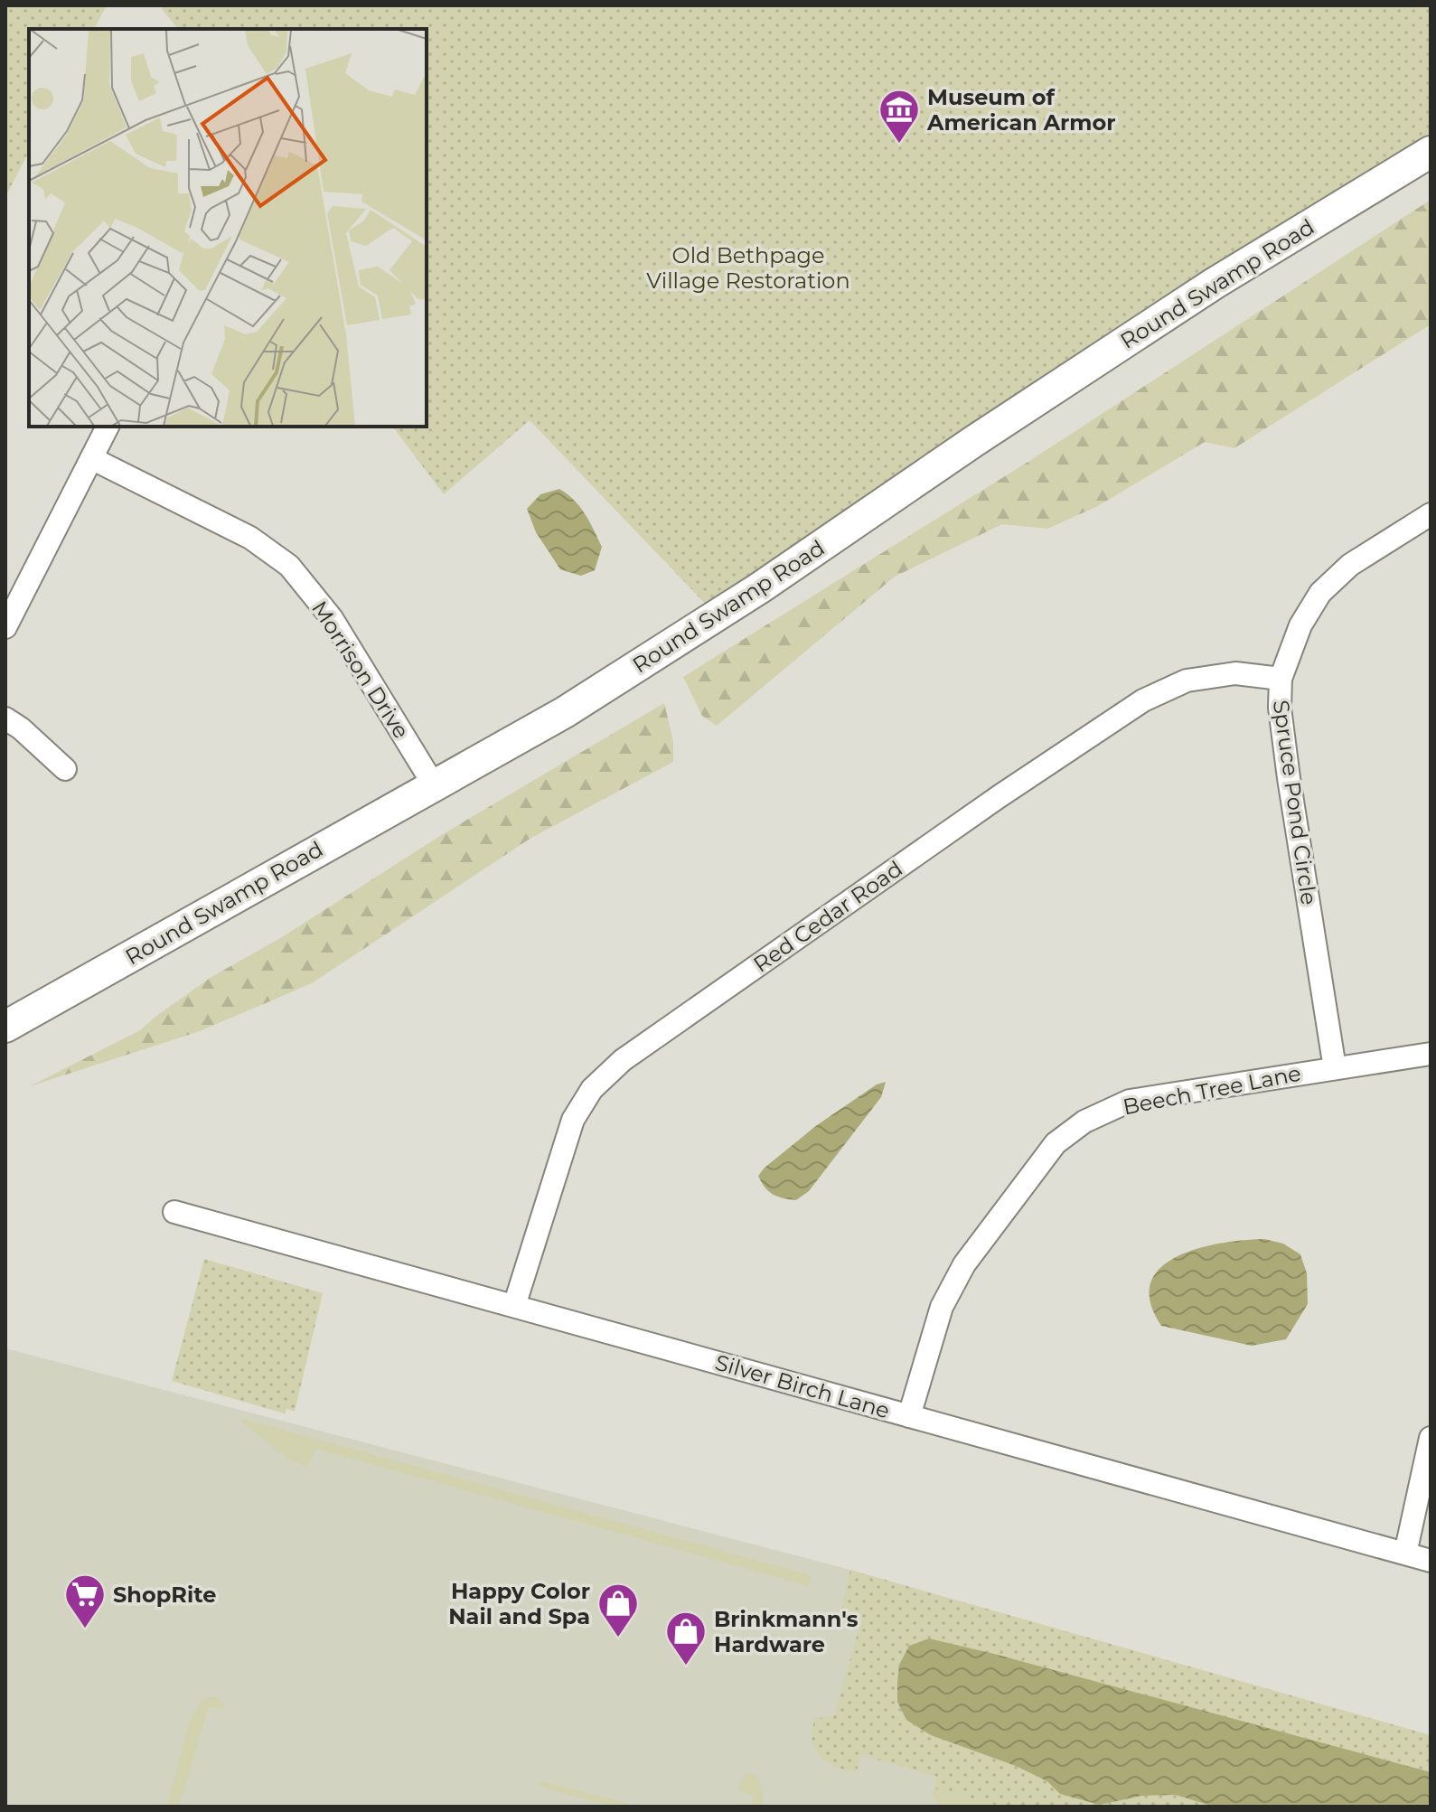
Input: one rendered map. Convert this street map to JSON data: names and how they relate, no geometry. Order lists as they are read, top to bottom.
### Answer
{
  "streets": {
    "main road": ["Round Swamp Road"],
    "street": [
      "Morrison Drive",
      "Spruce Pond Circle",
      "Red Cedar Road",
      "Beech Tree Lane",
      "Silver Birch Lane"
    ]
  },
  "crossings": [
    ["Round Swamp Road", "Morrison Drive"],
    ["Spruce Pond Circle", "Red Cedar Road"],
    ["Spruce Pond Circle", "Beech Tree Lane"],
    ["Red Cedar Road", "Silver Birch Lane"],
    ["Beech Tree Lane", "Silver Birch Lane"]
  ],
  "parks": ["Old Bethpage Village Restoration"],
  "places": {
    "museum": ["Museum of American Armor"],
    "supermarket": ["ShopRite"],
    "shop": ["Happy Color Nail and Spa", "Brinkmann's Hardware"]
  }
}
